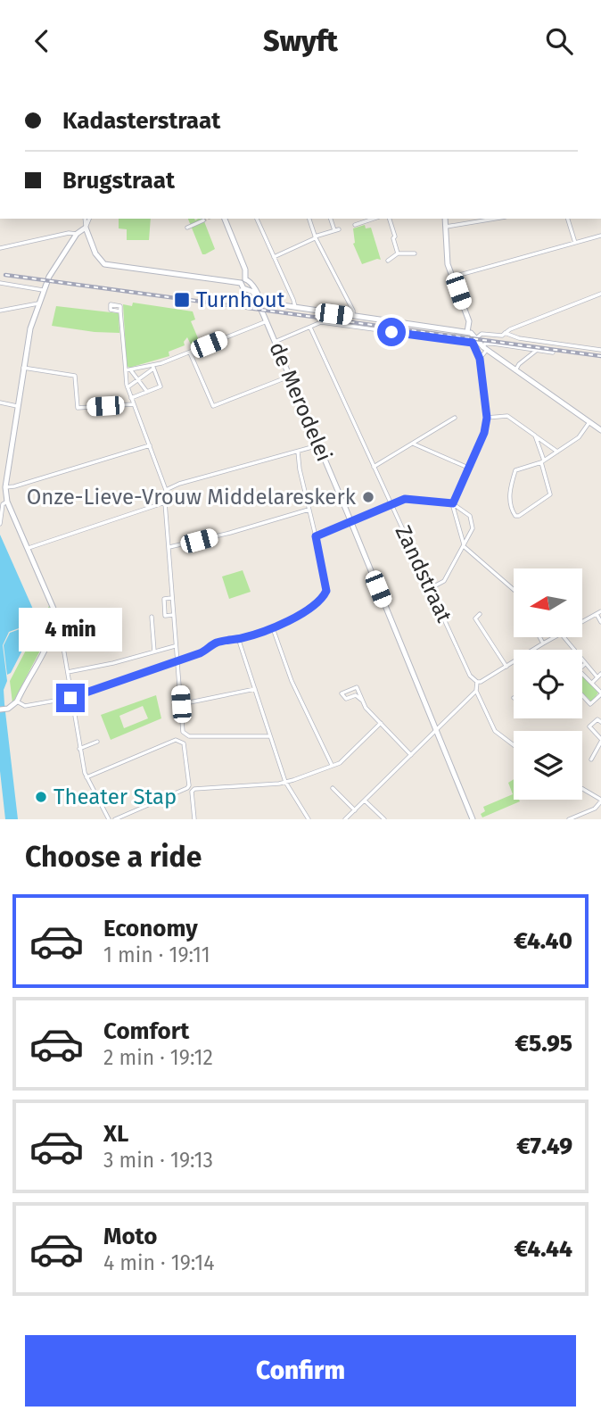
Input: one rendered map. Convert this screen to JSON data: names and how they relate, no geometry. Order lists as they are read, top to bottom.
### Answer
{
  "streets": {
    "street": ["de Merodelei", "Zandstraat"]
  },
  "places": {
    "transit": ["Turnhout"],
    "other": ["Onze-Lieve-Vrouw Middelareskerk", "Theater Stap"]
  },
  "north": "left",
  "page": {
    "header": "Swyft",
    "banner": ["Kadasterstraat", "Brugstraat"],
    "bubble": "4 min",
    "heading": "Choose a ride",
    "list": [
      {
        "name": "Economy",
        "note": "1 min · 19:11",
        "value": "€4.40"
      },
      {
        "name": "Comfort",
        "note": "2 min · 19:12",
        "value": "€5.95"
      },
      {
        "name": "XL",
        "note": "3 min · 19:13",
        "value": "€7.49"
      },
      {
        "name": "Moto",
        "note": "4 min · 19:14",
        "value": "€4.44"
      }
    ],
    "buttons": "Confirm"
  }
}
